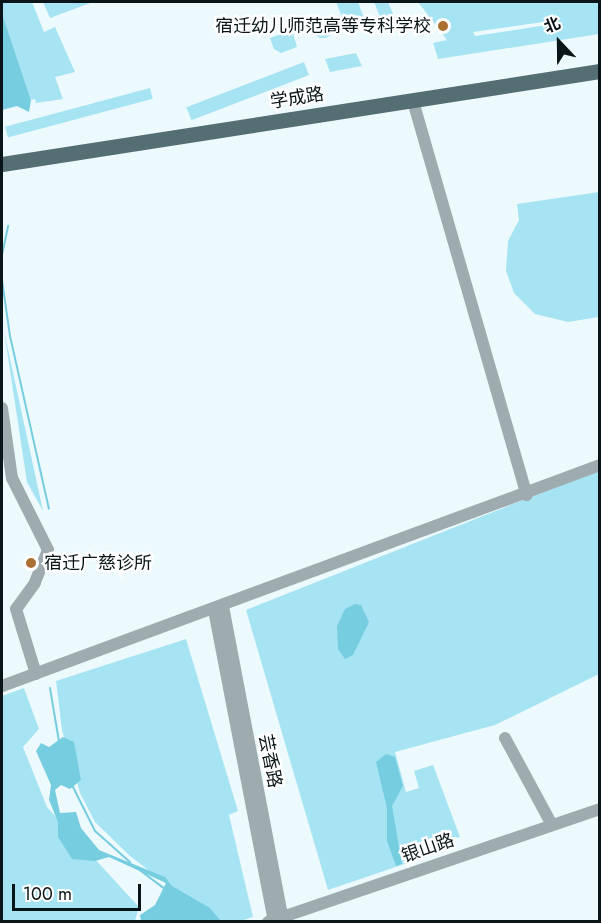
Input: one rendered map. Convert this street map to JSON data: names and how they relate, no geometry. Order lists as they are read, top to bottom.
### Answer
{
  "streets": {
    "main road": ["学成路"],
    "street": ["芸香路", "银山路"]
  },
  "crossings": [
    ["芸香路", "银山路"]
  ],
  "places": ["宿迁幼儿师范高等专科学校", "宿迁广慈诊所"],
  "scale_bar": "100 m",
  "north": "top"
}
